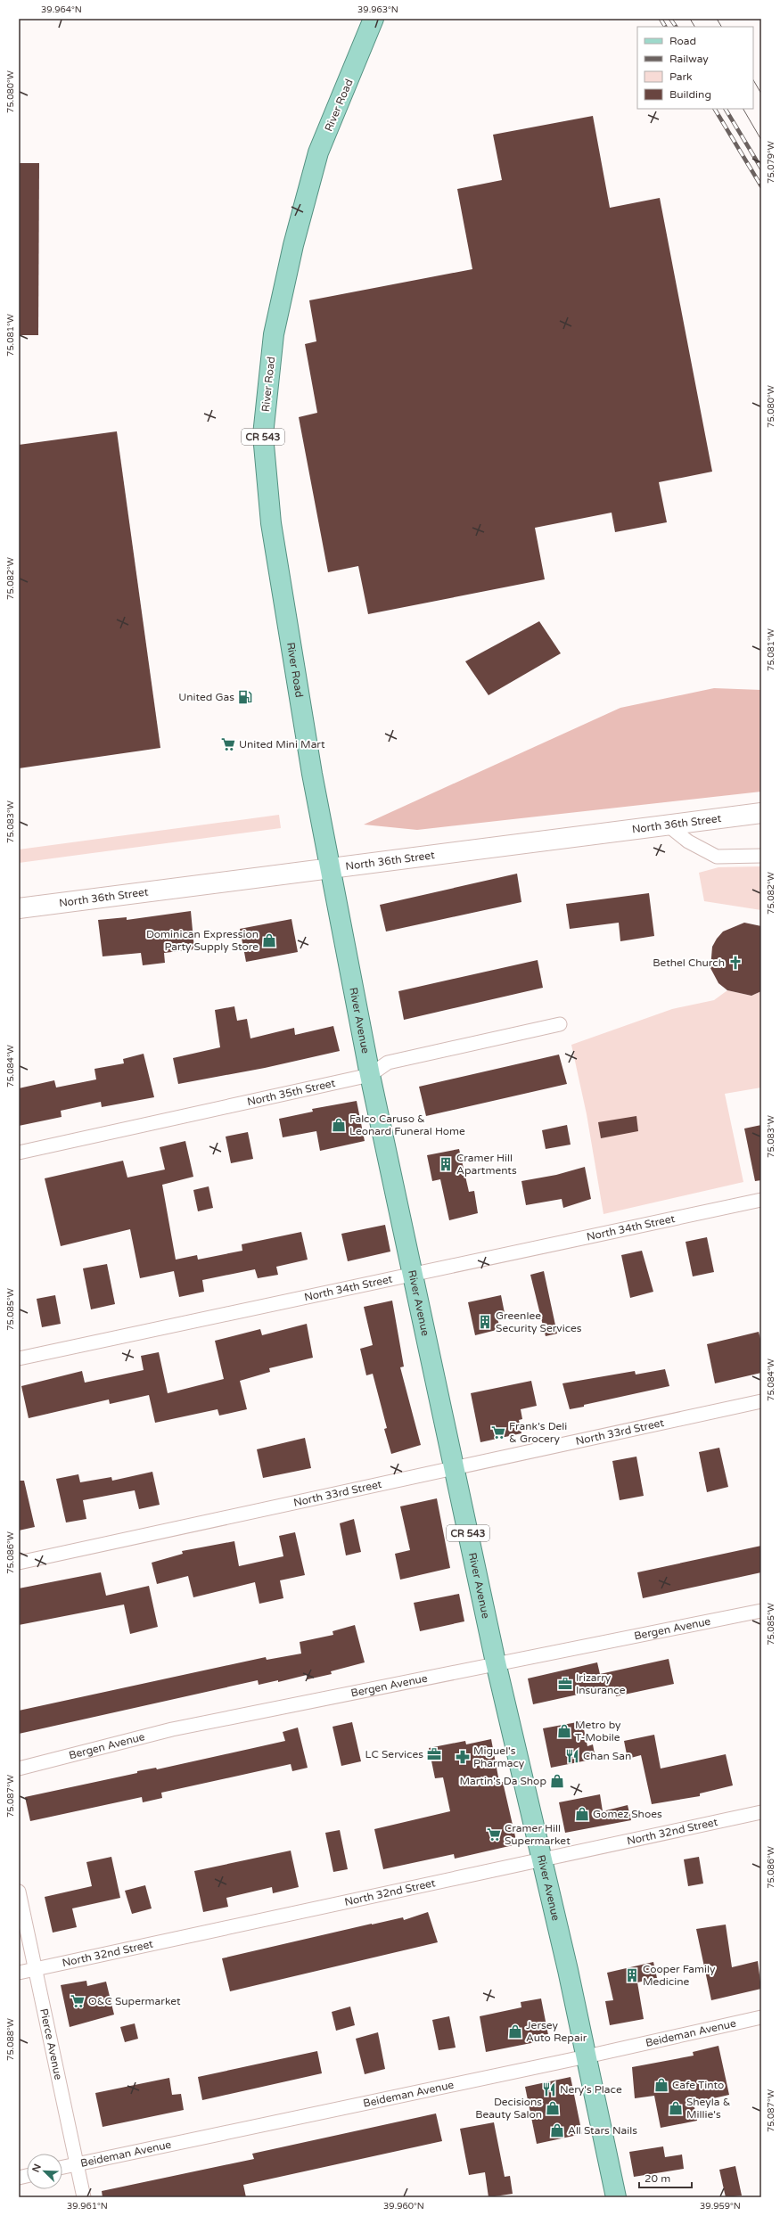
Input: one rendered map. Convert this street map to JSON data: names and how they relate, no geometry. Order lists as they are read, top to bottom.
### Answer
{
  "streets": {
    "main road": ["River Road", "CR 543", "River Avenue"],
    "street": [
      "North 36th Street",
      "North 35th Street",
      "North 34th Street",
      "North 33rd Street",
      "Bergen Avenue",
      "North 32nd Street",
      "Beideman Avenue",
      "Pierce Avenue"
    ]
  },
  "crossings": [
    ["River Road", "North 36th Street"],
    ["River Road", "River Avenue"],
    ["North 36th Street", "River Avenue"],
    ["River Avenue", "North 35th Street"],
    ["River Avenue", "North 34th Street"],
    ["River Avenue", "North 33rd Street"],
    ["River Avenue", "Bergen Avenue"],
    ["River Avenue", "North 32nd Street"],
    ["River Avenue", "Beideman Avenue"],
    ["North 32nd Street", "Pierce Avenue"],
    ["Beideman Avenue", "Pierce Avenue"]
  ],
  "places": {
    "fuel station": ["United Gas"],
    "supermarket": [
      "United Mini Mart",
      "Frank's Deli & Grocery",
      "Cramer Hill Supermarket",
      "O&C Supermarket"
    ],
    "shop": [
      "Dominican Expression Party Supply Store",
      "Falco Caruso & Leonard Funeral Home",
      "Metro by T-Mobile",
      "Martin's Da Shop",
      "Gomez Shoes",
      "Jersey Auto Repair",
      "Cafe Tinto",
      "Decisions Beauty Salon",
      "Sheyla & Millie's",
      "All Stars Nails"
    ],
    "church": ["Bethel Church"],
    "building": ["Cramer Hill Apartments", "Greenlee Security Services", "Cooper Family Medicine"],
    "office": ["Irizarry Insurance", "LC Services"],
    "restaurant": ["Chan San", "Nery's Place"],
    "pharmacy": ["Miguel's Pharmacy"]
  },
  "legend": [
    "Road",
    "Railway",
    "Park",
    "Building"
  ],
  "scale_bar": "20 m",
  "north": "top left",
  "coordinates": [
    "39.964°N",
    "39.963°N",
    "75.080°W",
    "75.079°W",
    "75.081°W",
    "75.082°W",
    "75.083°W",
    "75.084°W",
    "75.085°W",
    "75.086°W",
    "75.087°W",
    "75.088°W",
    "39.961°N",
    "39.960°N",
    "39.959°N"
  ]
}
